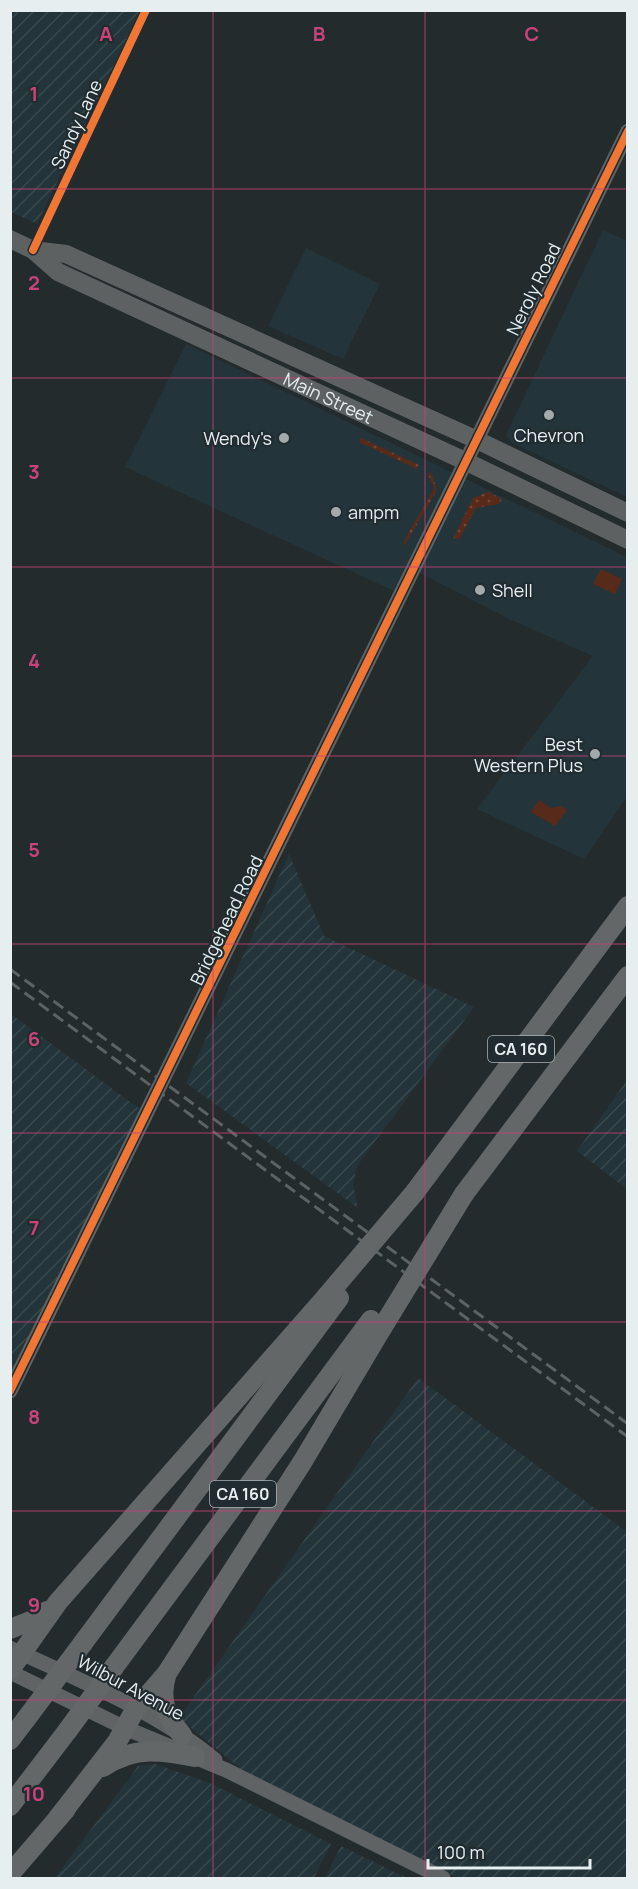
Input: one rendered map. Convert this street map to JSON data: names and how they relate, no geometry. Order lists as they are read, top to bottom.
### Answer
{
  "streets": {
    "highway": ["CA 160"],
    "main road": ["Main Street"],
    "street": [
      "Sandy Lane",
      "Neroly Road",
      "Bridgehead Road",
      "Wilbur Avenue"
    ]
  },
  "crossings": [
    ["Sandy Lane", "Main Street"],
    ["Neroly Road", "Main Street"],
    ["Neroly Road", "Bridgehead Road"],
    ["Main Street", "Bridgehead Road"]
  ],
  "places": [
    "Chevron",
    "Wendy's",
    "ampm",
    "Shell",
    "Best Western Plus"
  ],
  "scale_bar": "100 m",
  "grid": {
    "columns": ["A", "B", "C"],
    "rows": [
      "1",
      "2",
      "3",
      "4",
      "5",
      "6",
      "7",
      "8",
      "9",
      "10"
    ]
  }
}
